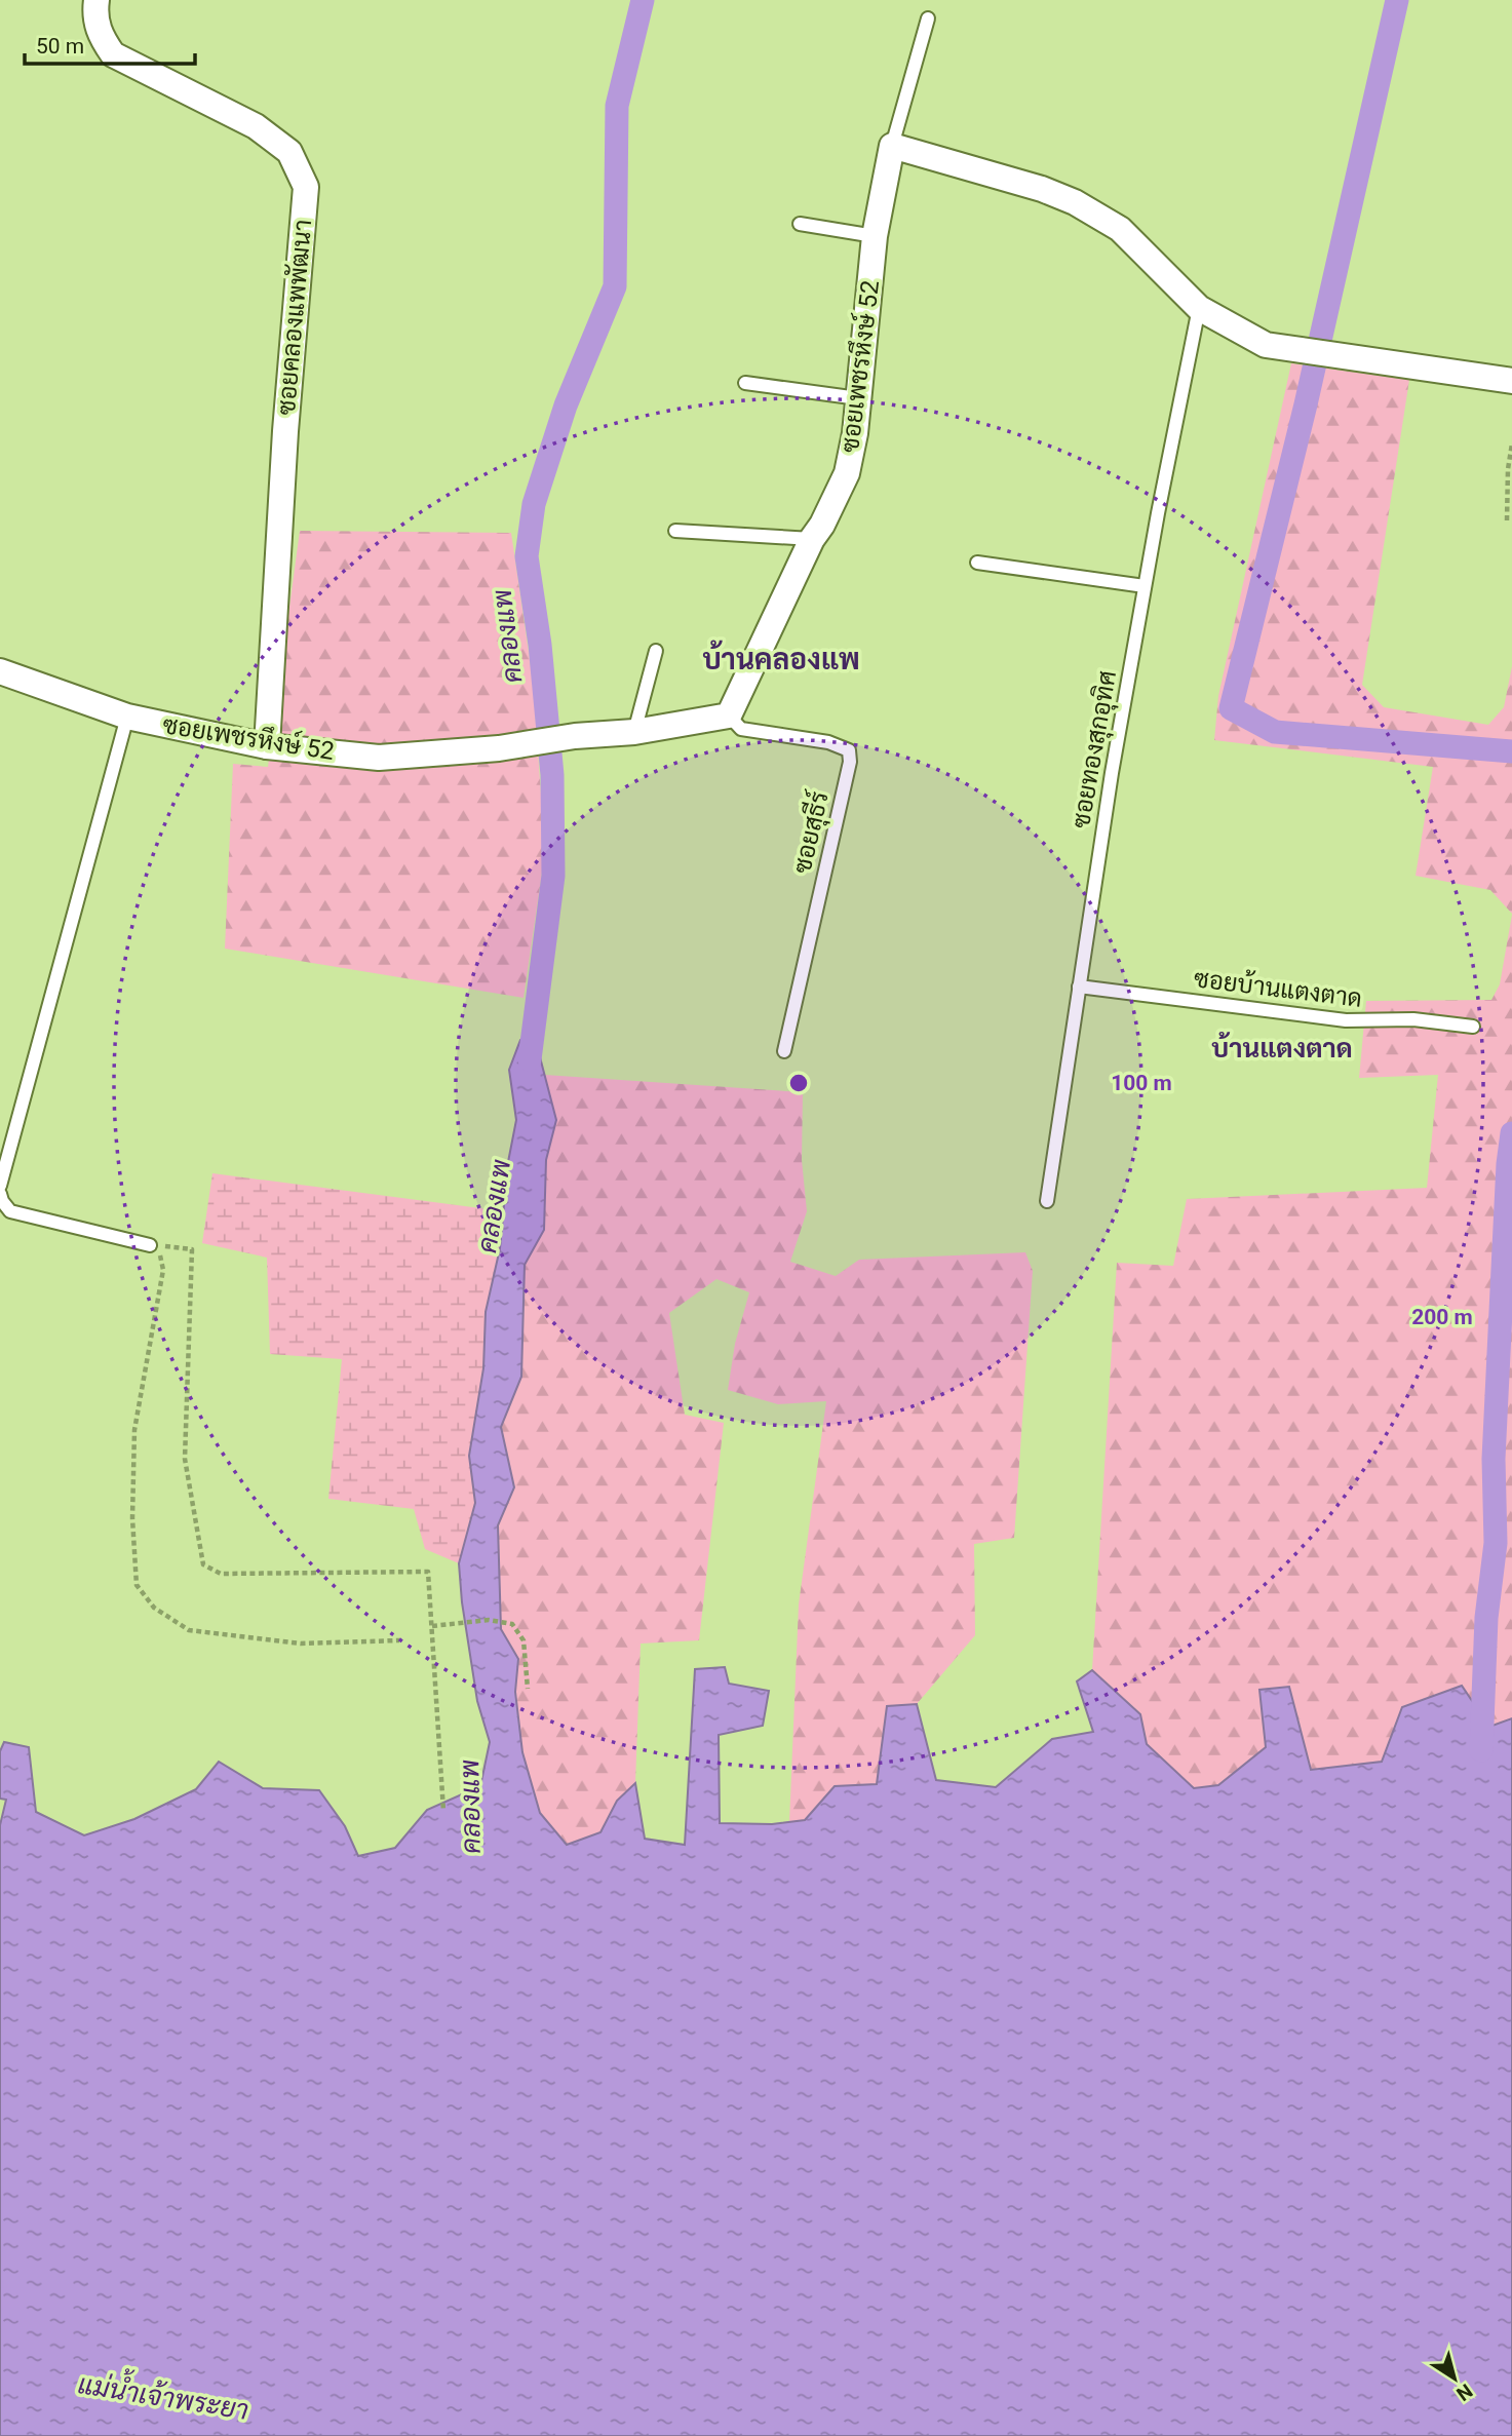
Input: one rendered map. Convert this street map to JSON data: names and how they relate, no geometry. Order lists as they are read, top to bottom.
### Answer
{
  "streets": {
    "street": ["ซอยคลองแพพัฒนา", "ซอยเพชรหึงษ์ 52"],
    "lane": ["ซอยทองสุกอุทิศ", "ซอยสุธีร์", "ซอยบ้านแตงตาด"]
  },
  "crossings": [
    ["ซอยคลองแพพัฒนา", "ซอยเพชรหึงษ์ 52"],
    ["ซอยเพชรหึงษ์ 52", "ซอยสุธีร์"],
    ["ซอยทองสุกอุทิศ", "ซอยบ้านแตงตาด"]
  ],
  "districts": ["บ้านคลองแพ", "บ้านแตงตาด"],
  "water": ["คลองแพ", "แม่น้ำเจ้าพระยา"],
  "scale_bar": "50 m",
  "north": "bottom right",
  "rings": ["100 m", "200 m"]
}
